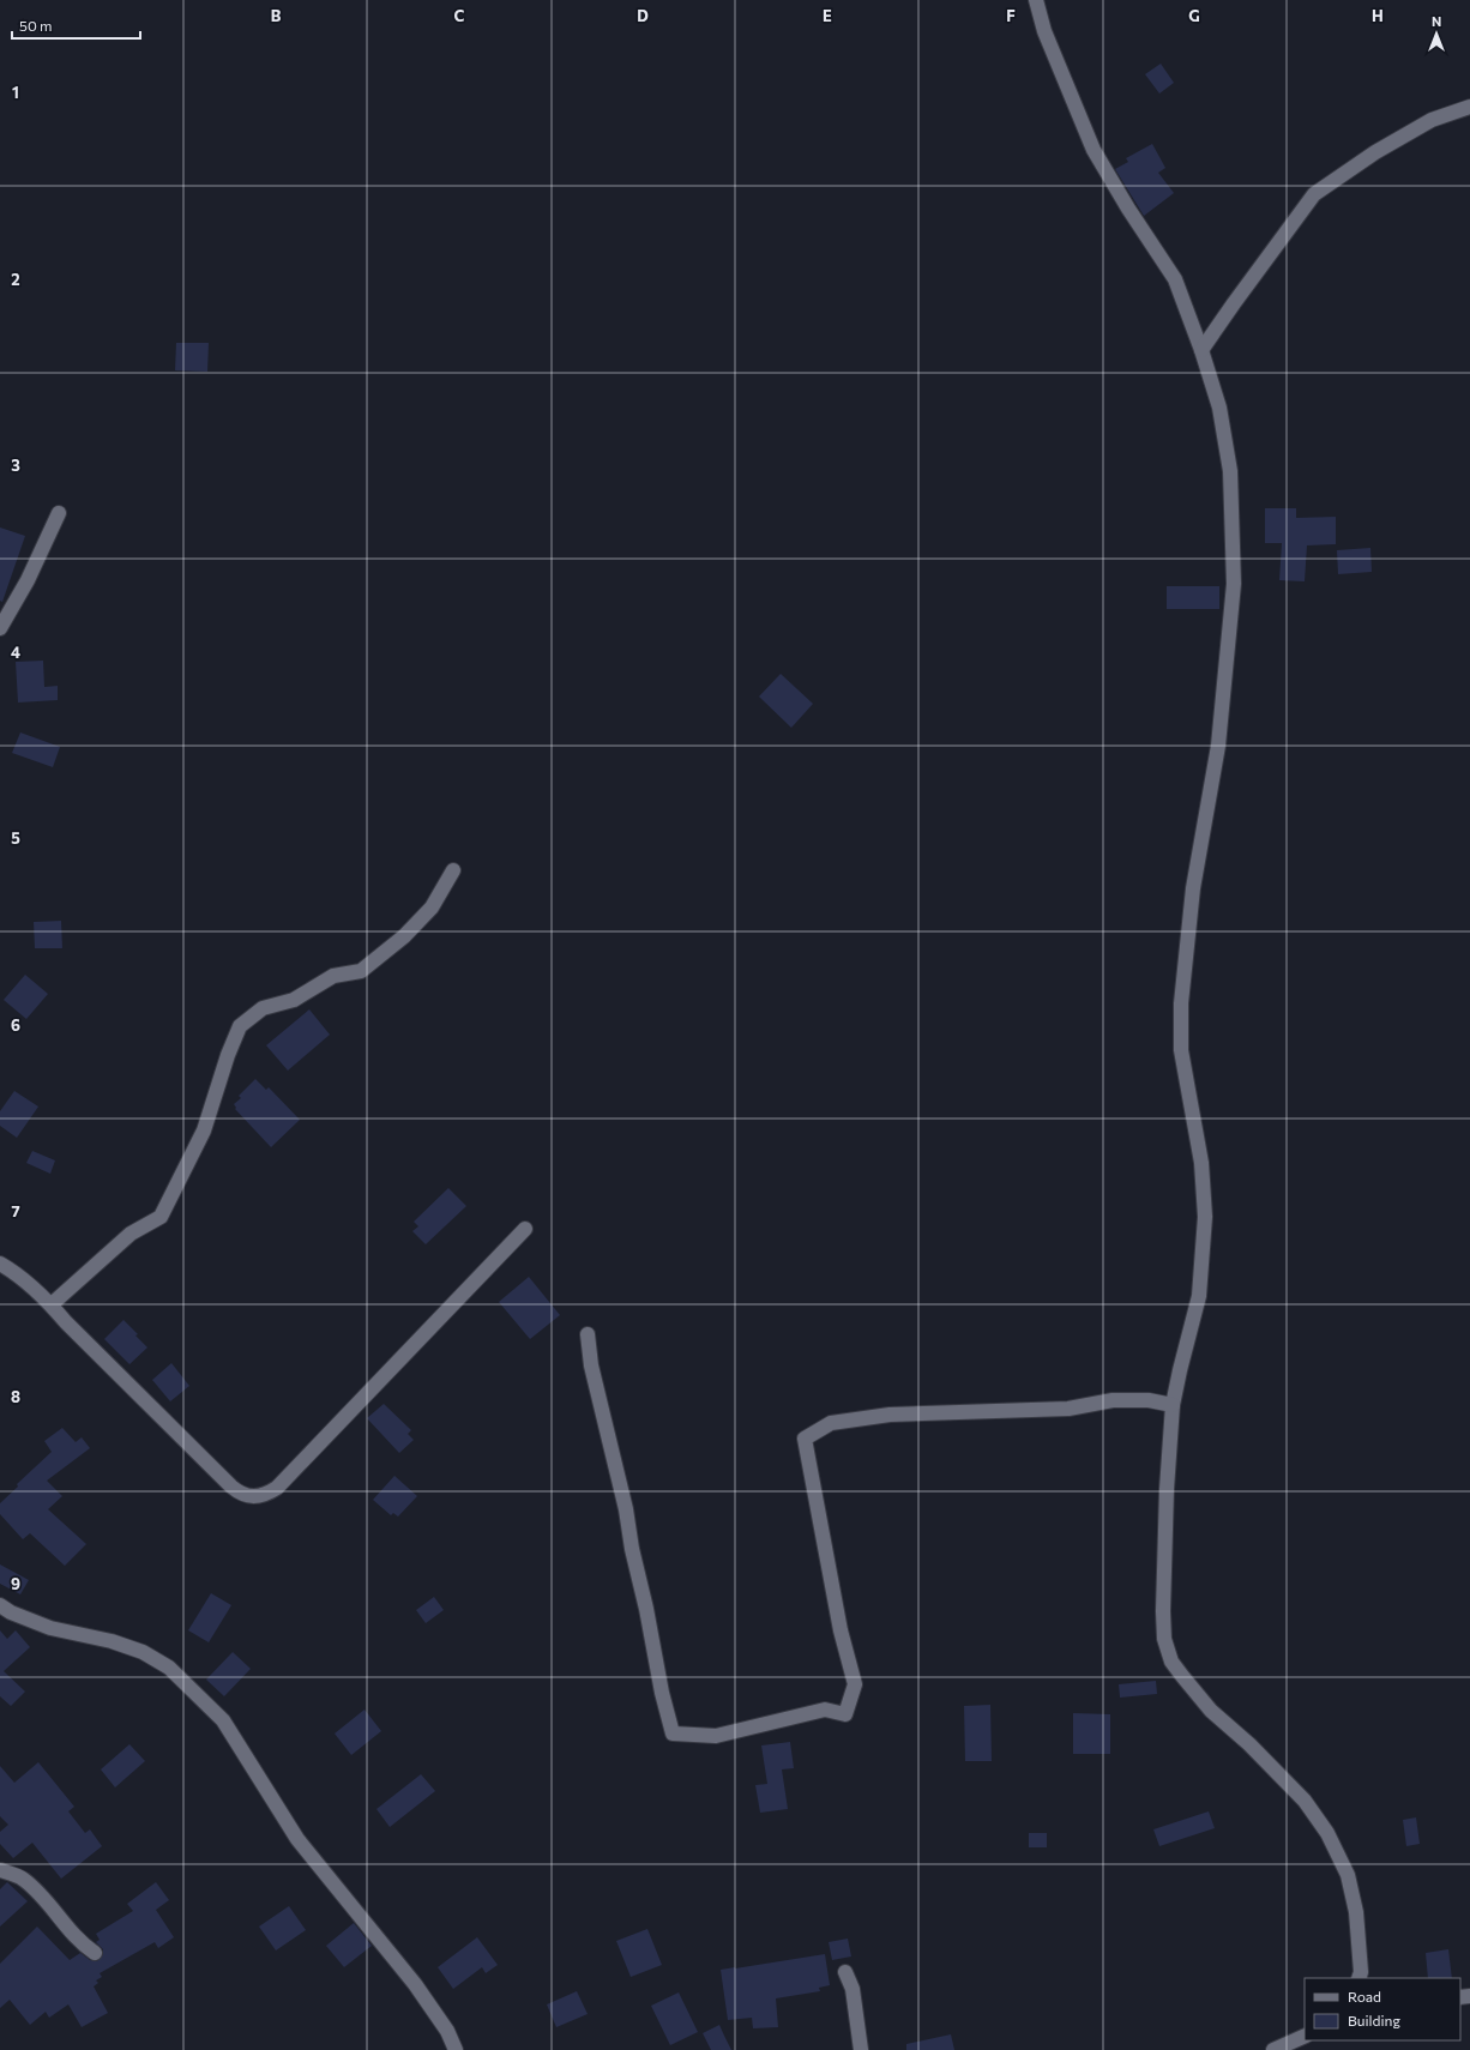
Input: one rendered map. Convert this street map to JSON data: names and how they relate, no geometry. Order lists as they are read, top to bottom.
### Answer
{
  "legend": ["Road", "Building"],
  "scale_bar": "50 m",
  "north": "top",
  "grid": {
    "columns": [
      "B",
      "C",
      "D",
      "E",
      "F",
      "G",
      "H"
    ],
    "rows": [
      "1",
      "2",
      "3",
      "4",
      "5",
      "6",
      "7",
      "8",
      "9"
    ]
  }
}
